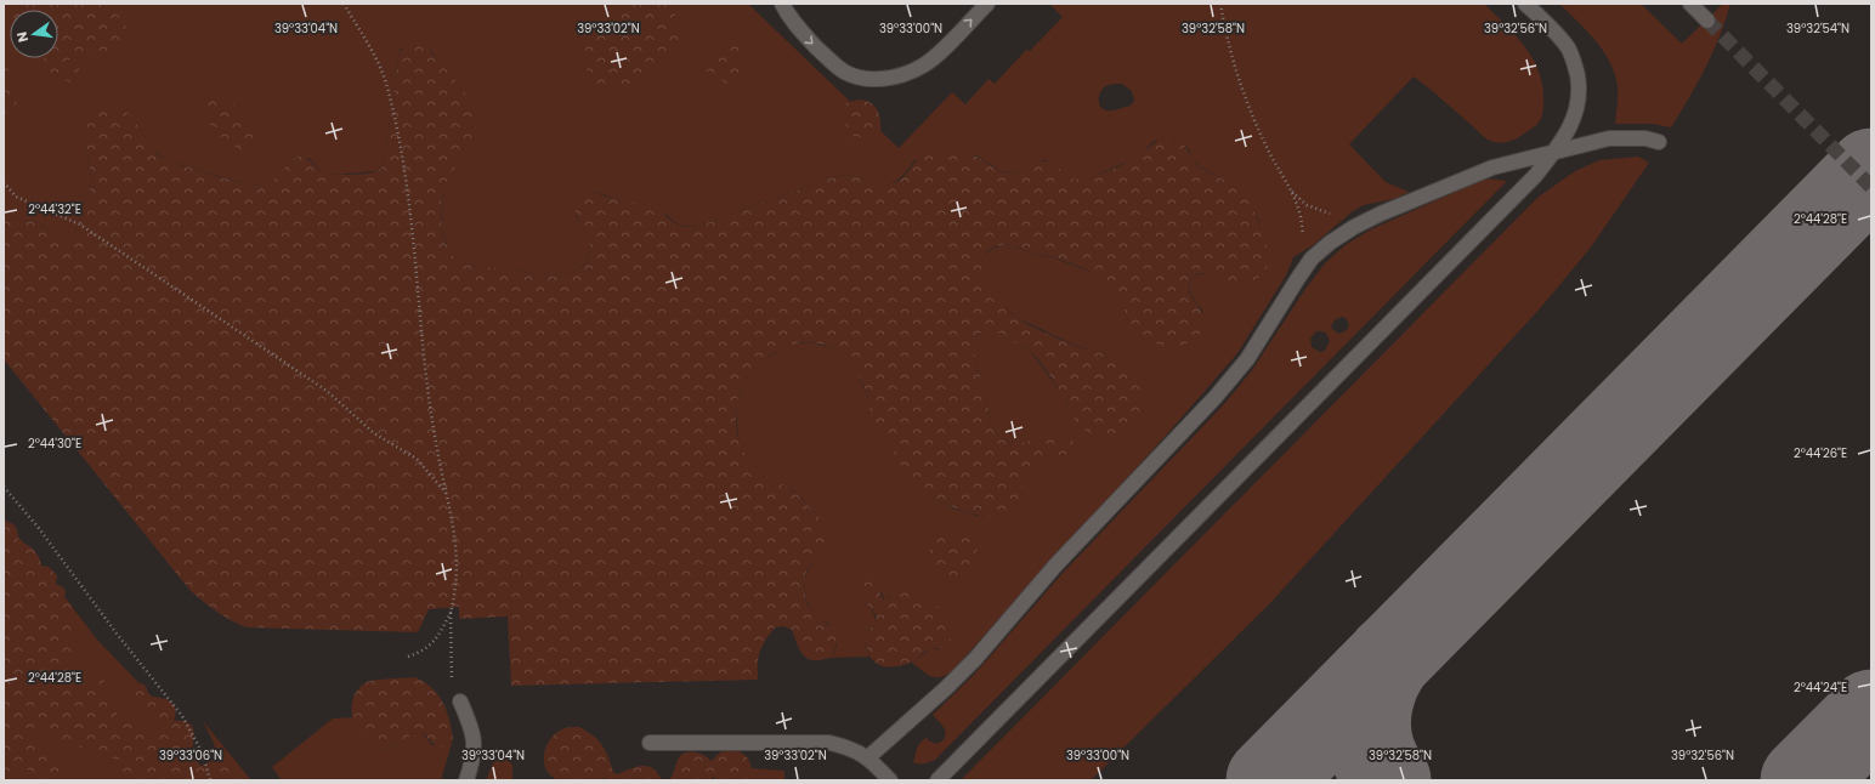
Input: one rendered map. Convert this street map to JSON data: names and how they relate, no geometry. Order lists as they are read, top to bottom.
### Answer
{
  "north": "left",
  "coordinates": [
    "39°33'04\"N",
    "39°33'02\"N",
    "39°33'00\"N",
    "39°32'58\"N",
    "39°32'56\"N",
    "39°32'54\"N",
    "2°44'32\"E",
    "2°44'28\"E",
    "2°44'30\"E",
    "2°44'26\"E",
    "2°44'24\"E",
    "39°33'06\"N"
  ]
}
